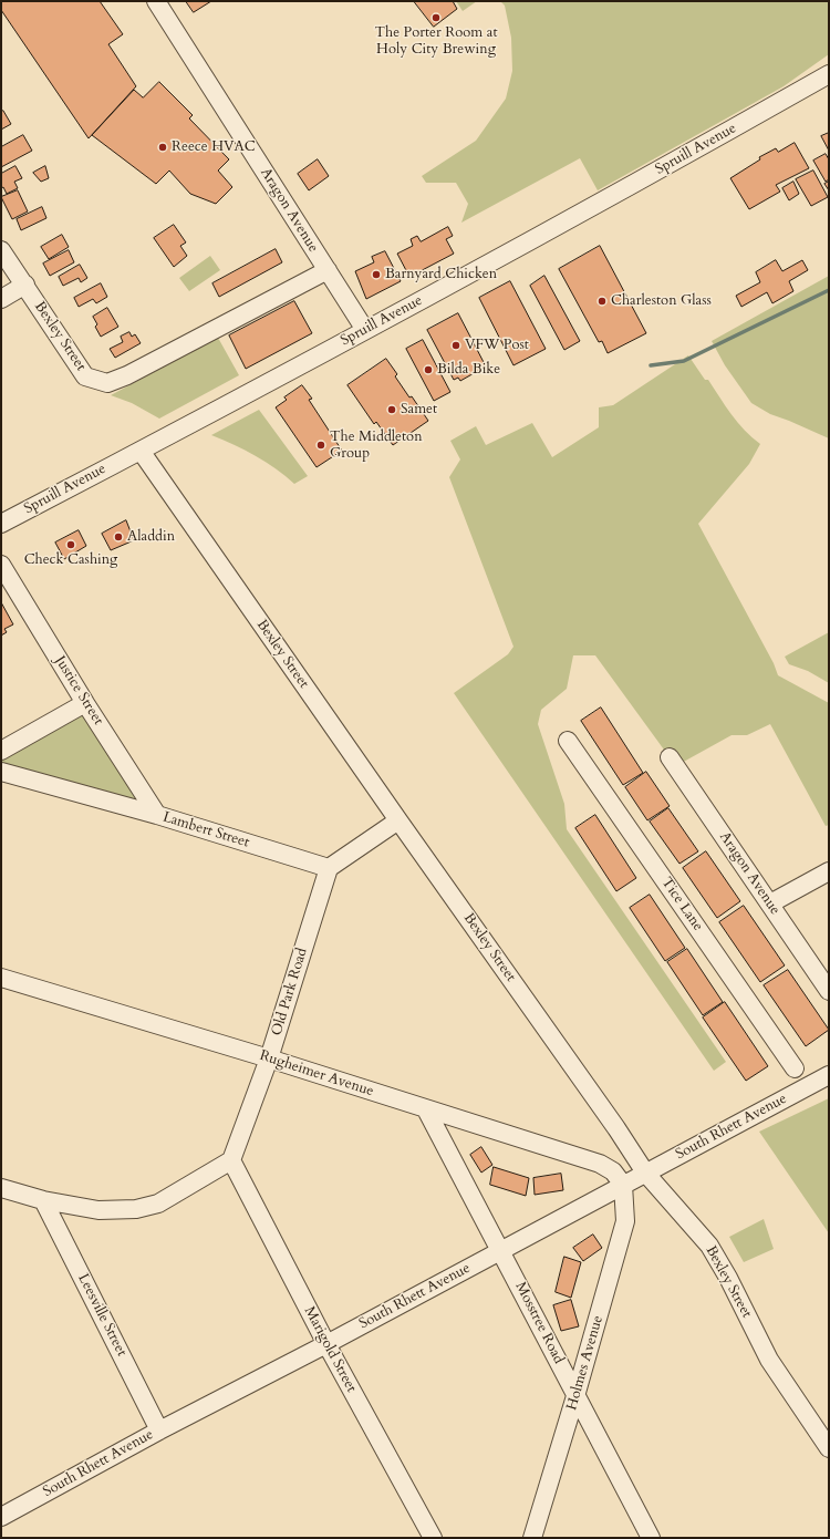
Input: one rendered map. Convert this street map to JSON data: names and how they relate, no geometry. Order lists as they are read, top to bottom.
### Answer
{
  "streets": {
    "street": [
      "Spruill Avenue",
      "Aragon Avenue",
      "Bexley Street",
      "Justice Street",
      "Lambert Street",
      "Tice Lane",
      "Old Park Road",
      "Rugheimer Avenue",
      "South Rhett Avenue",
      "Leesville Street",
      "Mosstree Road",
      "Marigold Street",
      "Holmes Avenue"
    ]
  },
  "crossings": [
    ["Spruill Avenue", "Aragon Avenue"],
    ["Spruill Avenue", "Bexley Street"],
    ["Aragon Avenue", "Bexley Street"],
    ["Bexley Street", "South Rhett Avenue"],
    ["Justice Street", "Lambert Street"],
    ["Lambert Street", "Old Park Road"],
    ["Old Park Road", "Rugheimer Avenue"],
    ["Old Park Road", "Marigold Street"],
    ["Rugheimer Avenue", "South Rhett Avenue"],
    ["Rugheimer Avenue", "Mosstree Road"],
    ["Rugheimer Avenue", "Holmes Avenue"],
    ["South Rhett Avenue", "Leesville Street"],
    ["South Rhett Avenue", "Mosstree Road"],
    ["South Rhett Avenue", "Marigold Street"],
    ["South Rhett Avenue", "Holmes Avenue"],
    ["Mosstree Road", "Holmes Avenue"]
  ],
  "places": [
    "The Porter Room at Holy City Brewing",
    "Reece HVAC",
    "Barnyard Chicken",
    "Charleston Glass",
    "VFW Post",
    "Bilda Bike",
    "Samet",
    "The Middleton Group",
    "Aladdin",
    "Check Cashing"
  ]
}
